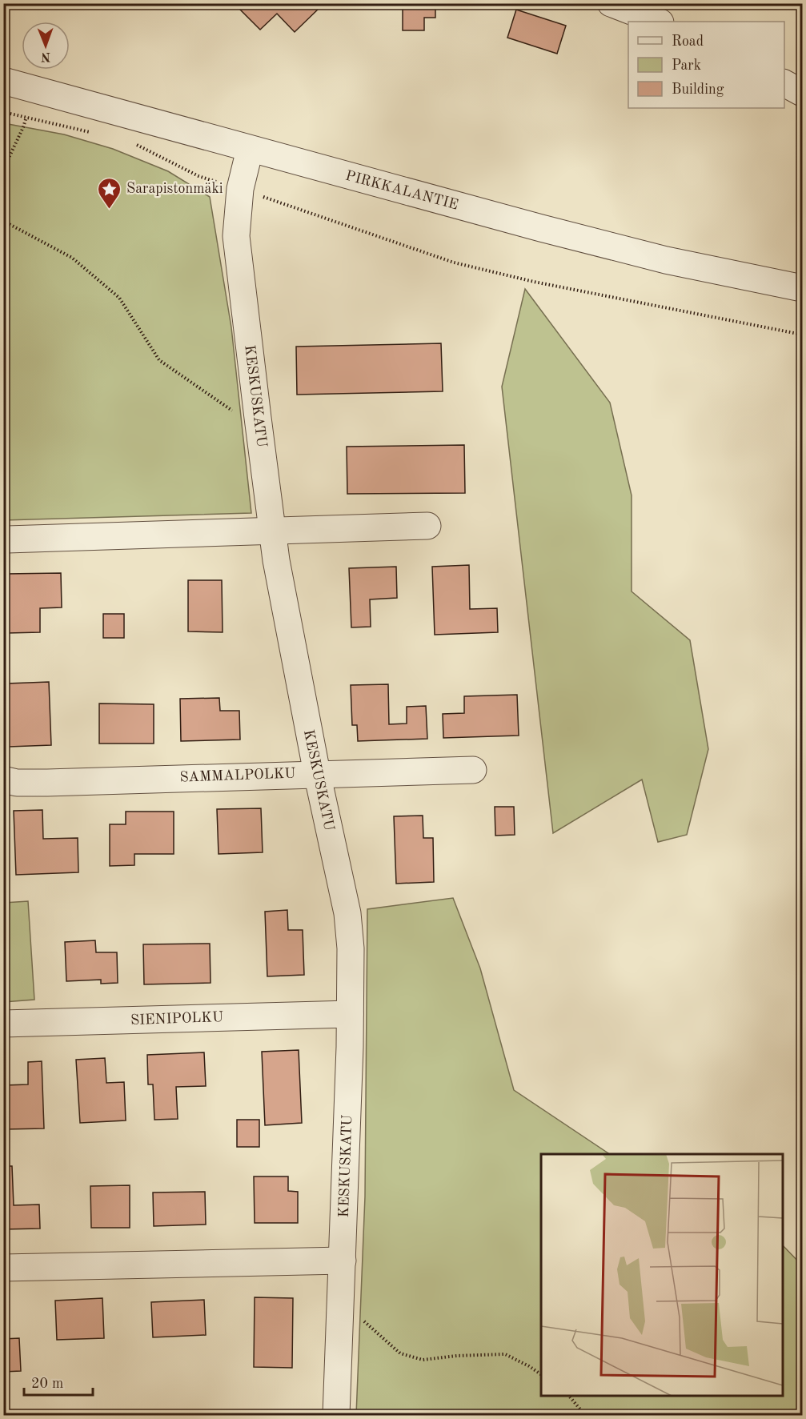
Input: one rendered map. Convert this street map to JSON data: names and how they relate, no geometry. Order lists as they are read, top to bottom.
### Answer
{
  "streets": {
    "street": [
      "PIRKKALANTIE",
      "KESKUSKATU",
      "SAMMALPOLKU",
      "SIENIPOLKU"
    ]
  },
  "crossings": [
    ["PIRKKALANTIE", "KESKUSKATU"],
    ["KESKUSKATU", "SAMMALPOLKU"],
    ["KESKUSKATU", "SIENIPOLKU"]
  ],
  "places": {
    "place": ["Sarapistonmäki"]
  },
  "legend": ["Road", "Park", "Building"],
  "scale_bar": "20 m",
  "north": "bottom"
}
